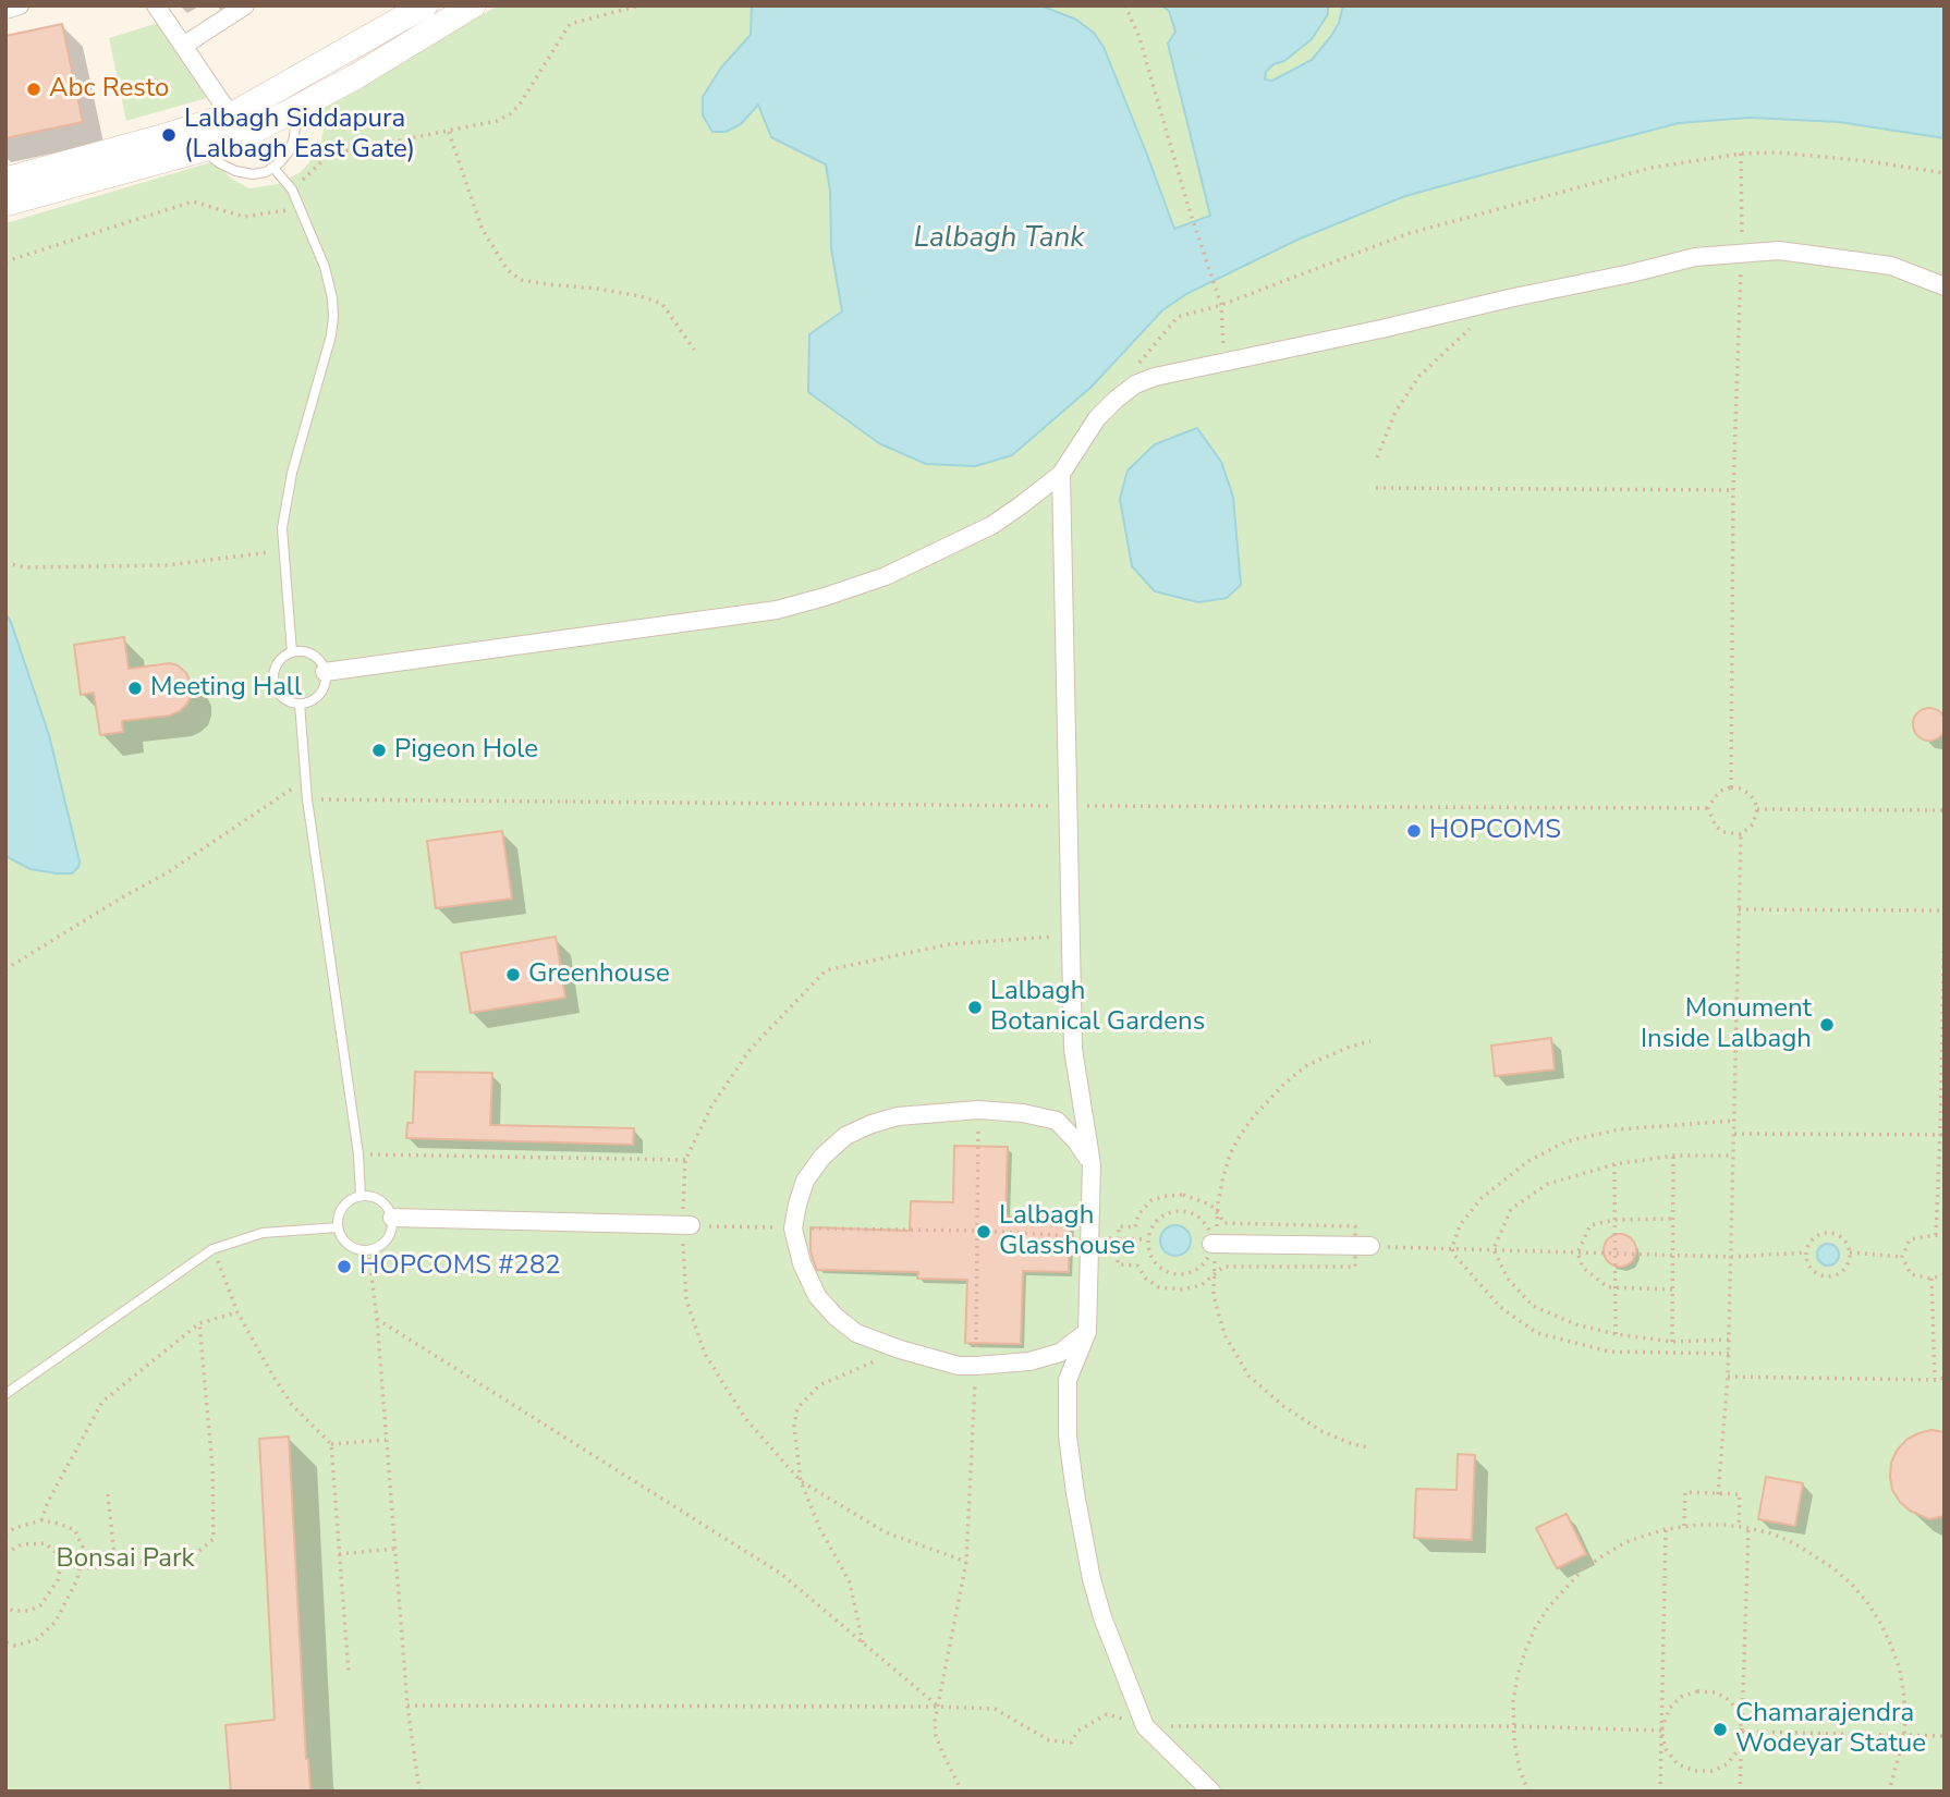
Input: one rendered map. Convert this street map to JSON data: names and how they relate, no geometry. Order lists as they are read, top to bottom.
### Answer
{
  "water": ["Lalbagh Tank"],
  "parks": ["Bonsai Park"],
  "places": [
    "Abc Resto",
    "Lalbagh Siddapura (Lalbagh East Gate)",
    "Meeting Hall",
    "Pigeon Hole",
    "HOPCOMS",
    "Greenhouse",
    "Lalbagh Botanical Gardens",
    "Monument Inside Lalbagh",
    "Lalbagh Glasshouse",
    "HOPCOMS #282",
    "Chamarajendra Wodeyar Statue"
  ]
}
